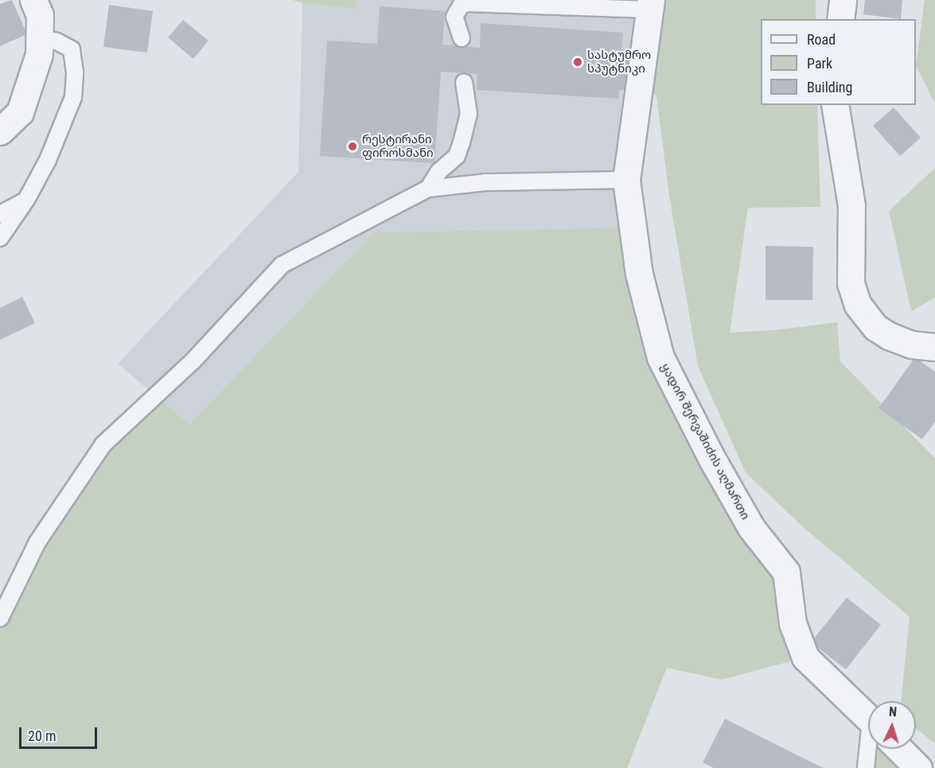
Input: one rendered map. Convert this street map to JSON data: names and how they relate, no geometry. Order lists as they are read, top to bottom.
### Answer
{
  "streets": {
    "street": ["ყადირ შერვაშიძის აღმართი"]
  },
  "places": ["სასტუმრო სპუტნიკი", "რესტირანი ფიროსმანი"],
  "legend": ["Road", "Park", "Building"],
  "scale_bar": "20 m",
  "north": "top"
}
